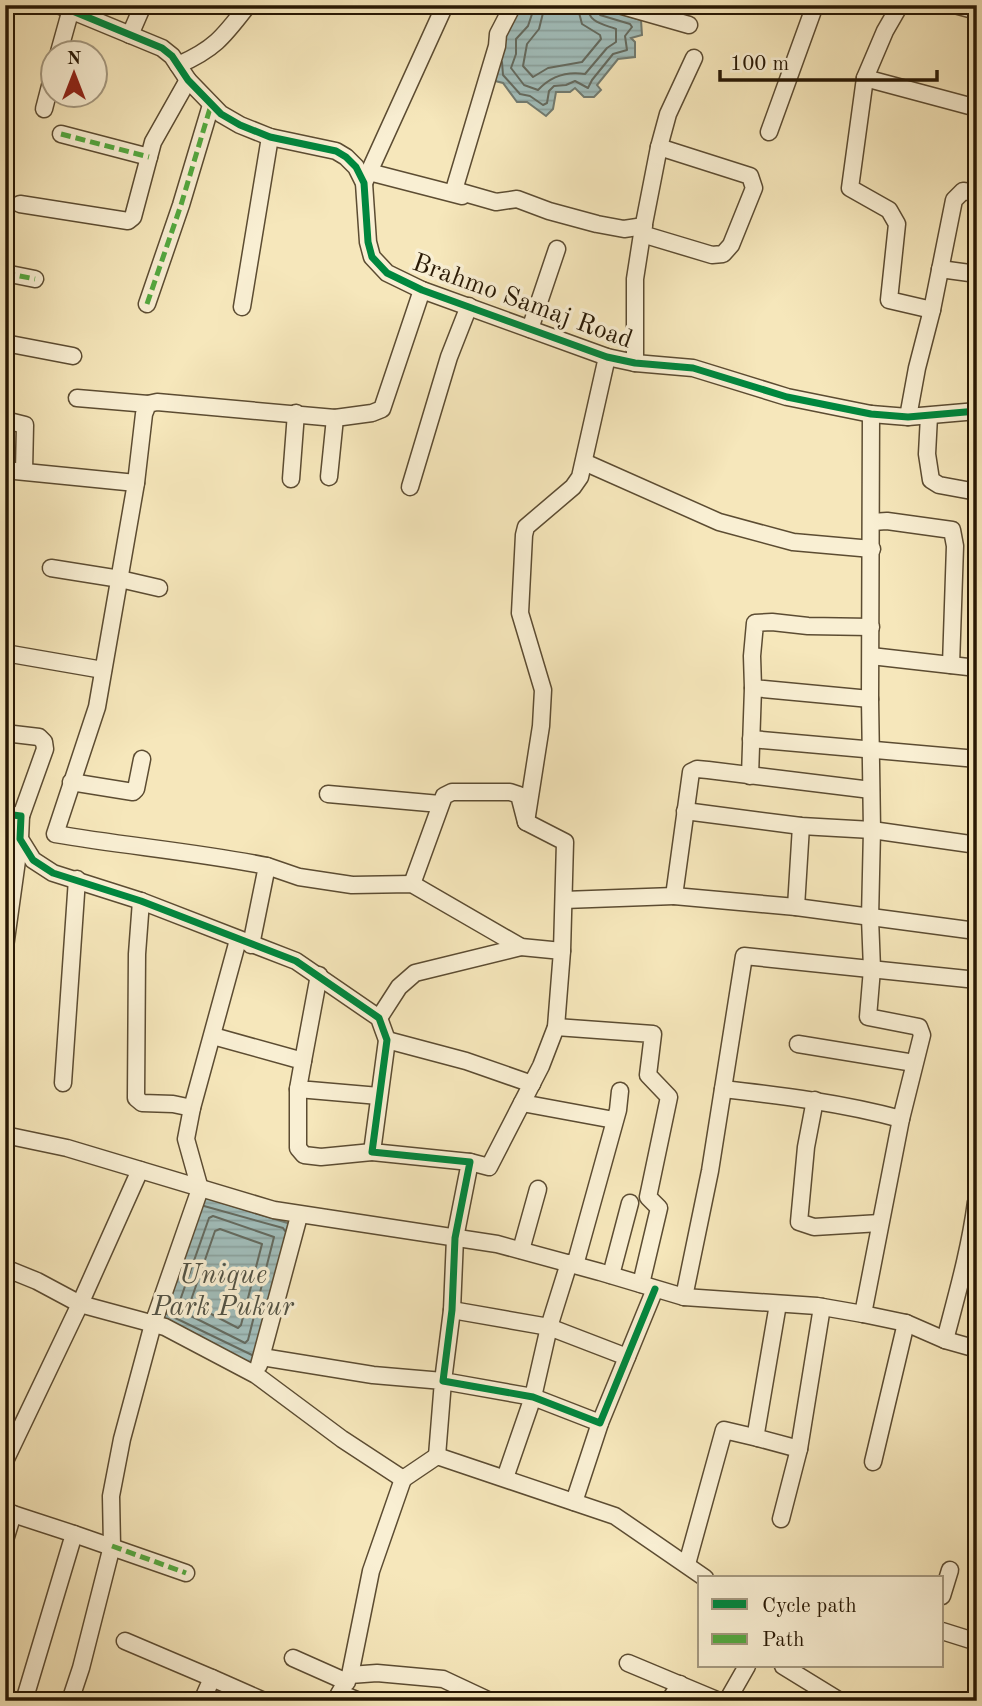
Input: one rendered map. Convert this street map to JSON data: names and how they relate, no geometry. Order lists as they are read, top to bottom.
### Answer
{
  "streets": {
    "street": ["Brahmo Samaj Road"]
  },
  "water": ["Unique Park Pukur"],
  "legend": ["Cycle path", "Path"],
  "scale_bar": "100 m",
  "north": "top"
}
